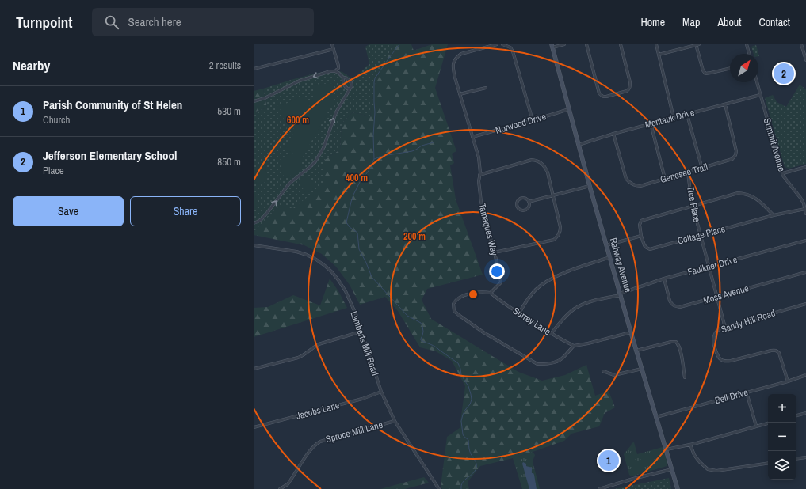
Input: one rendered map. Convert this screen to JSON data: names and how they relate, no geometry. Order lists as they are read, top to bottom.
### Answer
{
  "streets": {
    "street": [
      "Montauk Drive",
      "Norwood Drive",
      "Summit Avenue",
      "Genesee Trail",
      "Tice Place",
      "Tamaques Way",
      "Cottage Place",
      "Rahway Avenue",
      "Faulkner Drive",
      "Moss Avenue",
      "Surrey Lane",
      "Sandy Hill Road",
      "Lamberts Mill Road",
      "Bell Drive",
      "Jacobs Lane",
      "Spruce Mill Lane"
    ]
  },
  "crossings": [
    ["Montauk Drive", "Summit Avenue"],
    ["Montauk Drive", "Genesee Trail"],
    ["Montauk Drive", "Rahway Avenue"],
    ["Norwood Drive", "Tamaques Way"],
    ["Norwood Drive", "Rahway Avenue"],
    ["Summit Avenue", "Cottage Place"],
    ["Genesee Trail", "Tice Place"],
    ["Tice Place", "Cottage Place"],
    ["Tice Place", "Faulkner Drive"],
    ["Tice Place", "Moss Avenue"],
    ["Tice Place", "Sandy Hill Road"],
    ["Tamaques Way", "Surrey Lane"],
    ["Rahway Avenue", "Faulkner Drive"],
    ["Rahway Avenue", "Bell Drive"],
    ["Faulkner Drive", "Moss Avenue"],
    ["Faulkner Drive", "Surrey Lane"],
    ["Sandy Hill Road", "Bell Drive"],
    ["Lamberts Mill Road", "Jacobs Lane"],
    ["Lamberts Mill Road", "Spruce Mill Lane"]
  ],
  "north": "top right",
  "page": {
    "header": "Turnpoint",
    "search": "Search here",
    "nav": [
      "Home",
      "Map",
      "About",
      "Contact"
    ],
    "heading": ["Nearby", "2 results"],
    "pins": ["2", "1"],
    "list": [
      {
        "mark": "1",
        "name": "Parish Community of St Helen",
        "note": "Church",
        "value": "530 m"
      },
      {
        "mark": "2",
        "name": "Jefferson Elementary School",
        "note": "Place",
        "value": "850 m"
      }
    ],
    "buttons": ["Save", "Share"],
    "map_buttons": ["+", "−"]
  },
  "rings": ["600 m", "400 m", "200 m"]
}
